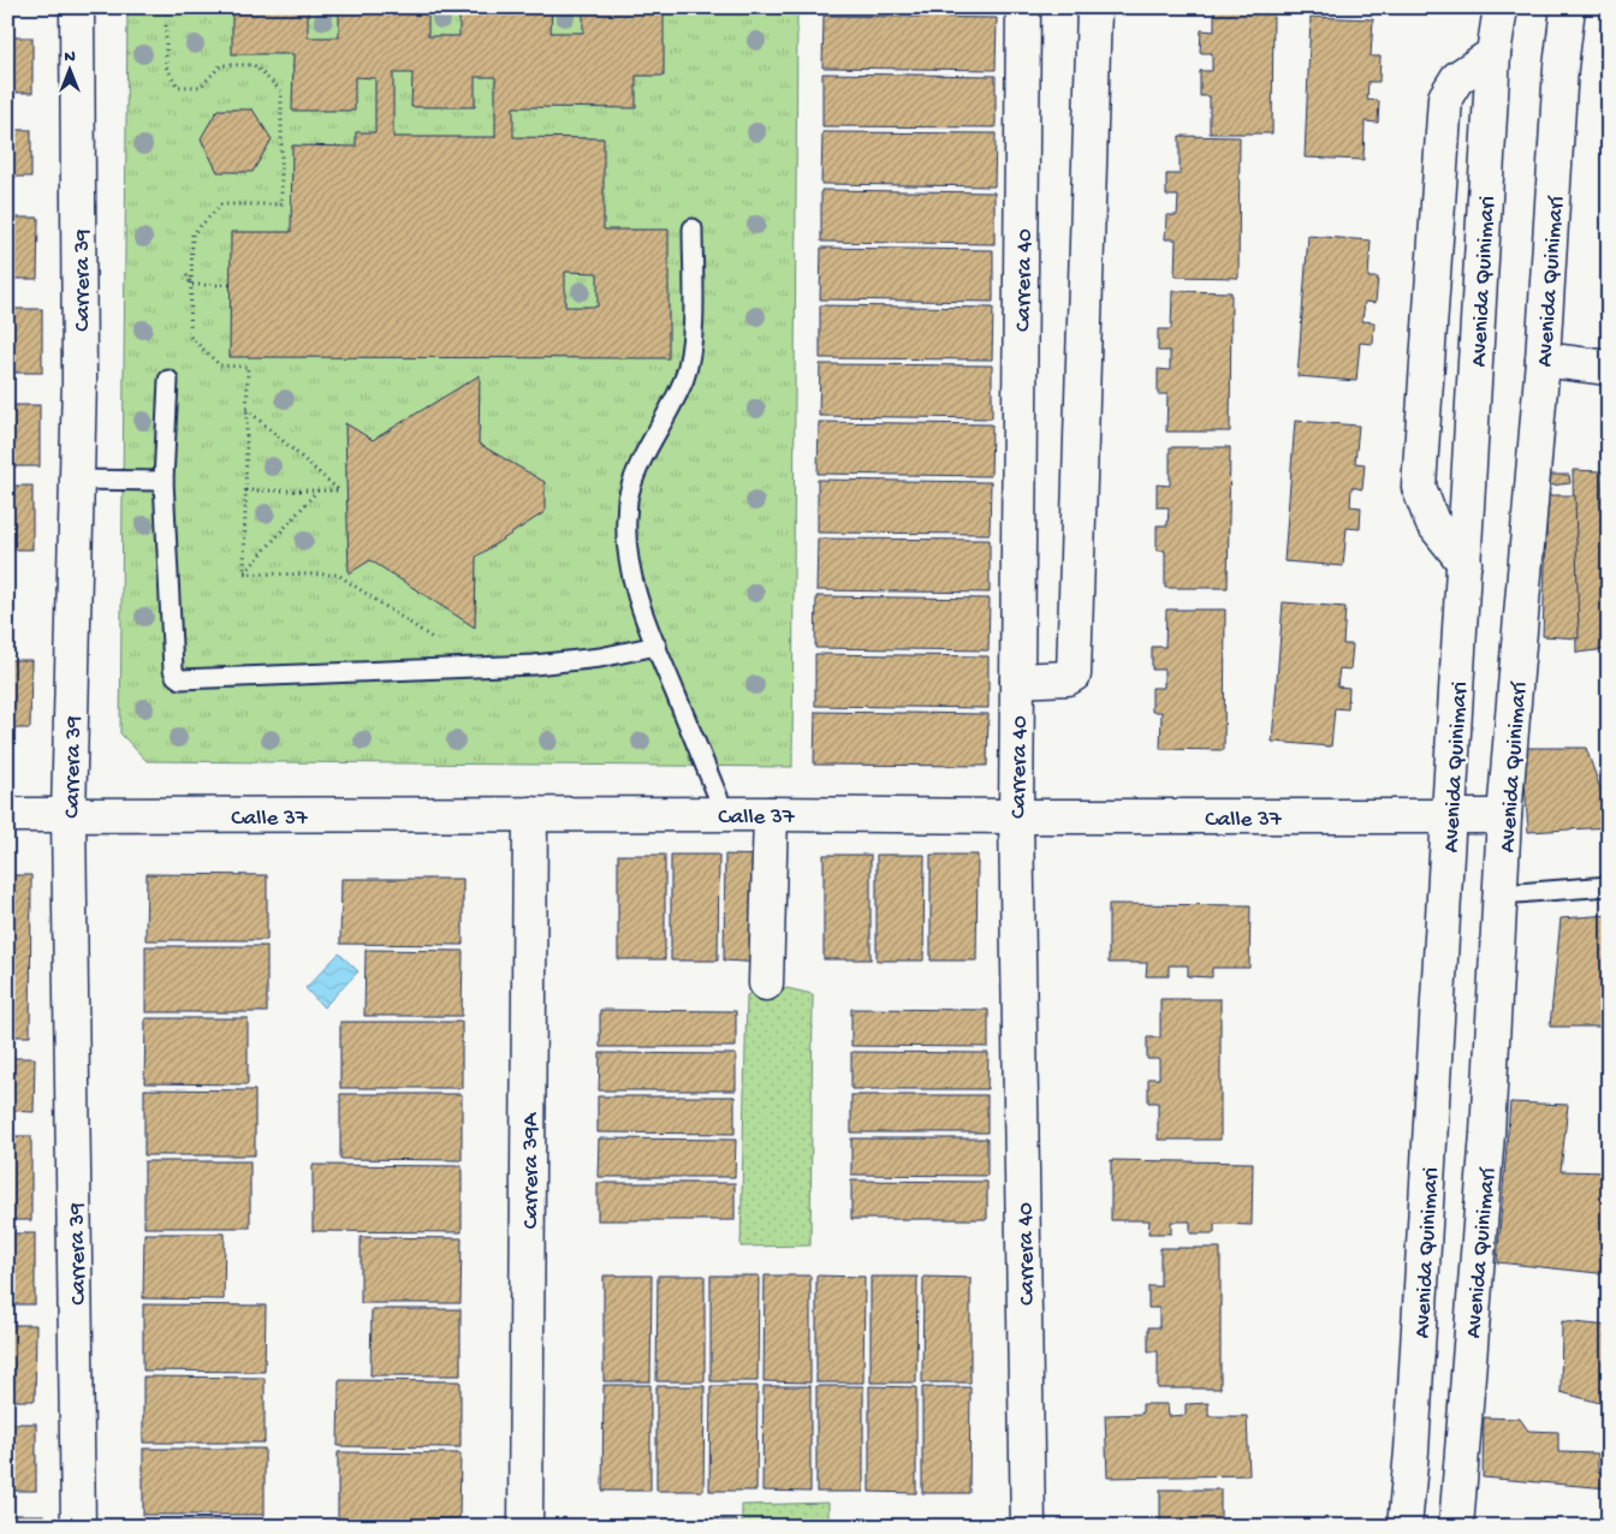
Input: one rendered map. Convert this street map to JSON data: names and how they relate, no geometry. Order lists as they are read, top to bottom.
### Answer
{
  "streets": {
    "street": [
      "Carrera 39",
      "Carrera 40",
      "Avenida Quinimari",
      "Avenida Quinimarí",
      "Calle 37",
      "Carrera 39A"
    ]
  },
  "crossings": [
    ["Carrera 39", "Calle 37"],
    ["Carrera 40", "Calle 37"],
    ["Avenida Quinimari", "Calle 37"],
    ["Avenida Quinimarí", "Calle 37"],
    ["Calle 37", "Carrera 39A"]
  ],
  "north": "top"
}
